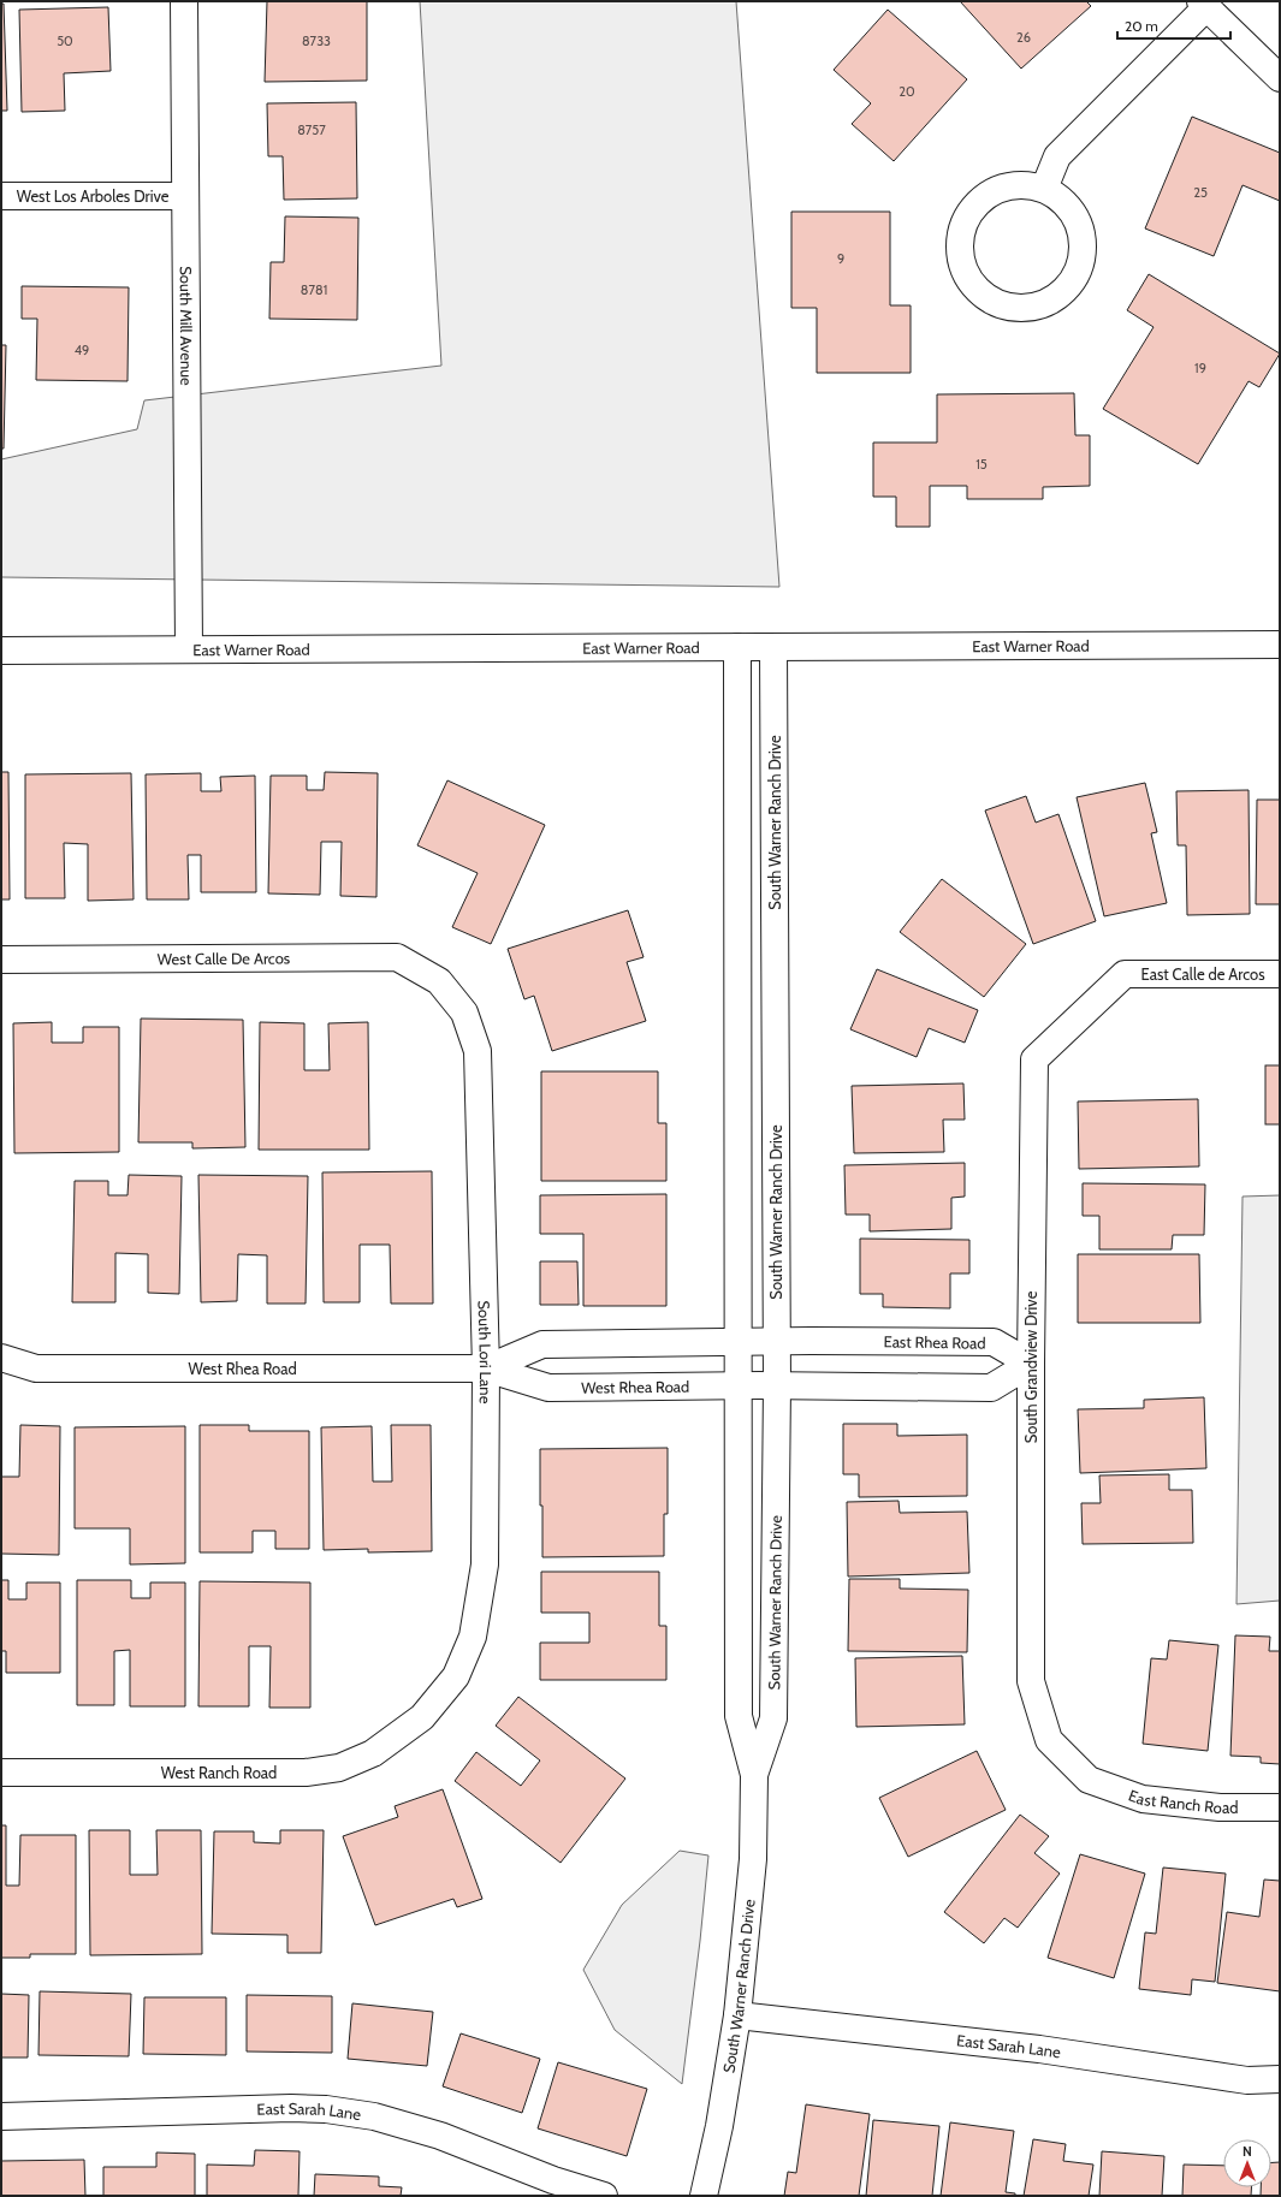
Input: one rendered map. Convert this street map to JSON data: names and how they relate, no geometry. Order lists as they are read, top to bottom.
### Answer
{
  "streets": {
    "street": [
      "West Los Arboles Drive",
      "South Mill Avenue",
      "East Warner Road",
      "South Warner Ranch Drive",
      "West Calle De Arcos",
      "East Calle de Arcos",
      "East Rhea Road",
      "South Lori Lane",
      "South Grandview Drive",
      "West Rhea Road",
      "West Ranch Road",
      "East Ranch Road",
      "East Sarah Lane"
    ]
  },
  "crossings": [
    ["West Los Arboles Drive", "South Mill Avenue"],
    ["South Mill Avenue", "East Warner Road"],
    ["East Warner Road", "South Warner Ranch Drive"],
    ["South Warner Ranch Drive", "East Rhea Road"],
    ["South Warner Ranch Drive", "West Rhea Road"],
    ["South Warner Ranch Drive", "East Sarah Lane"],
    ["West Calle De Arcos", "South Lori Lane"],
    ["East Calle de Arcos", "South Grandview Drive"],
    ["East Rhea Road", "South Grandview Drive"],
    ["East Rhea Road", "West Rhea Road"],
    ["South Lori Lane", "West Rhea Road"],
    ["South Lori Lane", "West Ranch Road"],
    ["South Grandview Drive", "East Ranch Road"]
  ],
  "house_numbers": [
    "26",
    "50",
    "8733",
    "20",
    "8757",
    "25",
    "9",
    "8781",
    "49",
    "19",
    "15"
  ],
  "scale_bar": "20 m",
  "north": "top"
}
